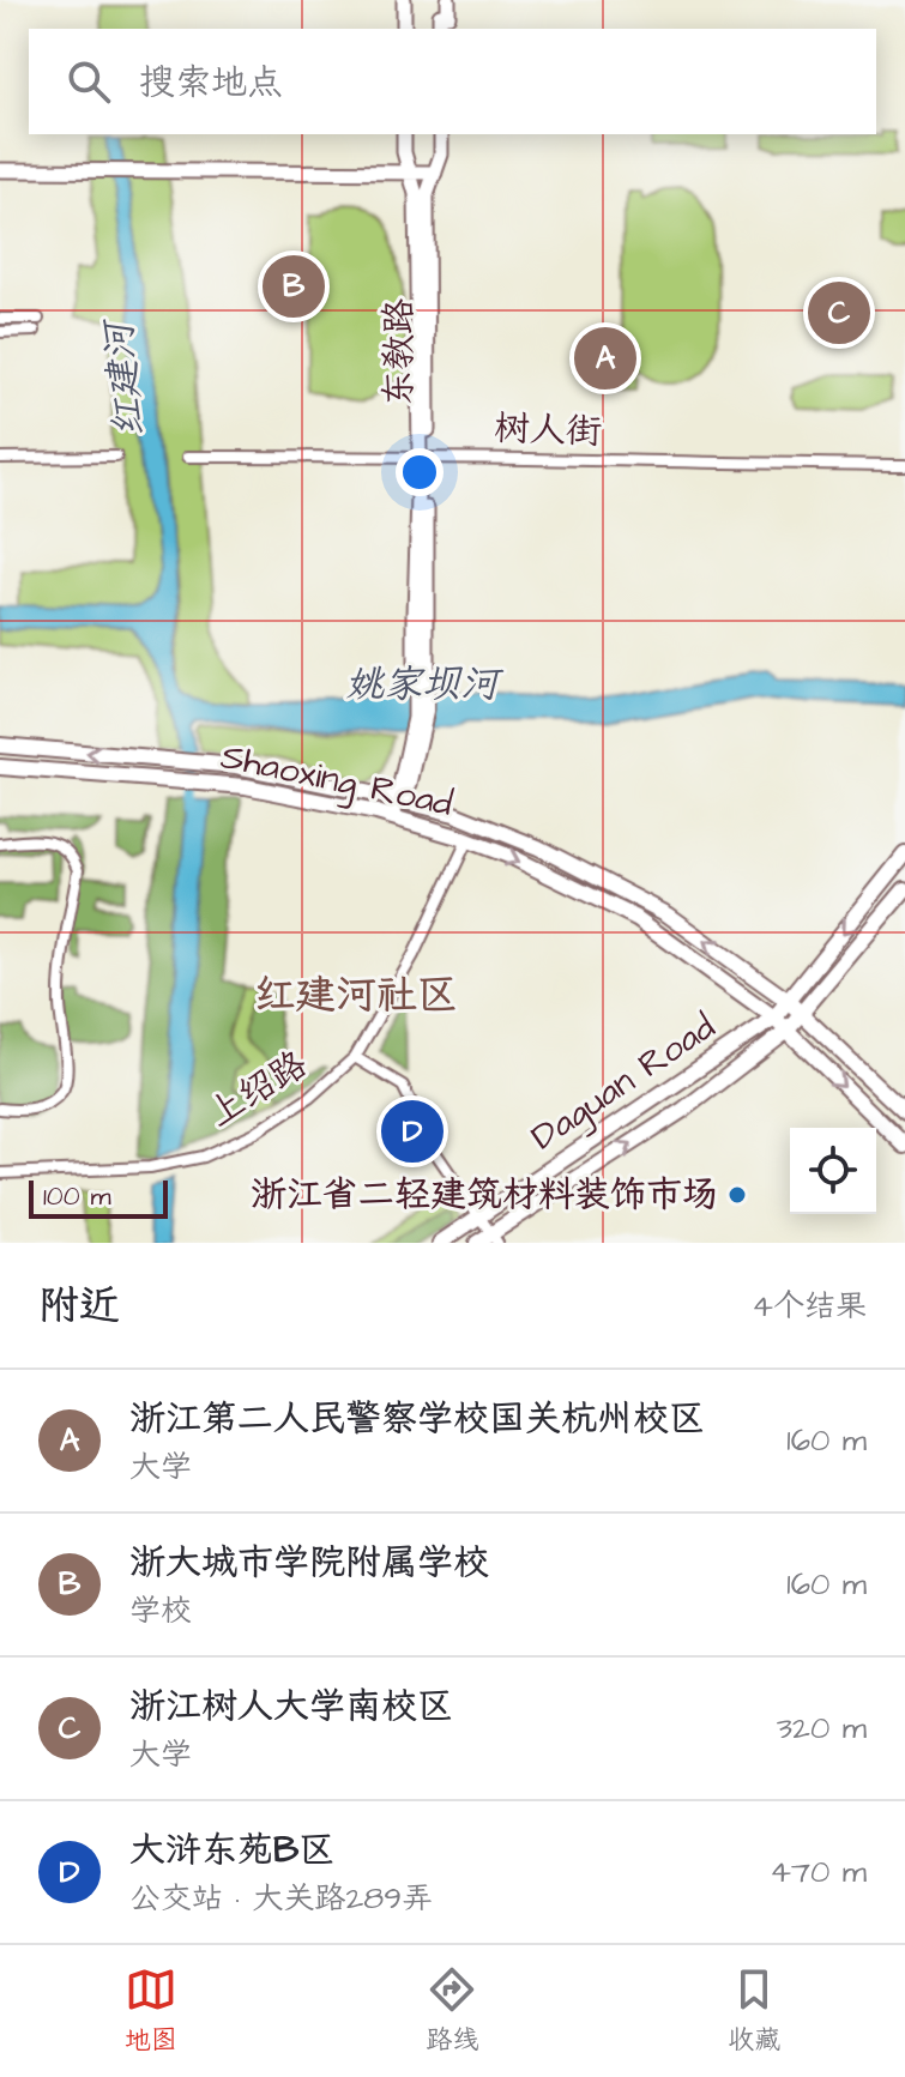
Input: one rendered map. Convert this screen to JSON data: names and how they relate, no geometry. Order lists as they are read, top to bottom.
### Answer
{
  "streets": {
    "main road": ["Shaoxing Road", "Daguan Road"],
    "street": ["东教路", "树人街", "上绍路"]
  },
  "crossings": [
    ["东教路", "树人街"],
    ["东教路", "Shaoxing Road"],
    ["Shaoxing Road", "Daguan Road"],
    ["Shaoxing Road", "上绍路"]
  ],
  "districts": ["红建河社区"],
  "water": ["红建河", "姚家坝河"],
  "places": ["浙江省二轻建筑材料装饰市场"],
  "scale_bar": "100 m",
  "page": {
    "search": "搜索地点",
    "pins": [
      "B",
      "C",
      "A",
      "D"
    ],
    "scale": "100 m",
    "heading": ["附近", "4个结果"],
    "list": [
      {
        "mark": "A",
        "name": "浙江第二人民警察学校国关杭州校区",
        "note": "大学",
        "value": "160 m"
      },
      {
        "mark": "B",
        "name": "浙大城市学院附属学校",
        "note": "学校",
        "value": "160 m"
      },
      {
        "mark": "C",
        "name": "浙江树人大学南校区",
        "note": "大学",
        "value": "320 m"
      },
      {
        "mark": "D",
        "name": "大浒东苑B区",
        "note": "公交站 · 大关路289弄",
        "value": "470 m"
      }
    ],
    "nav": ["地图", "路线", "收藏"]
  }
}
